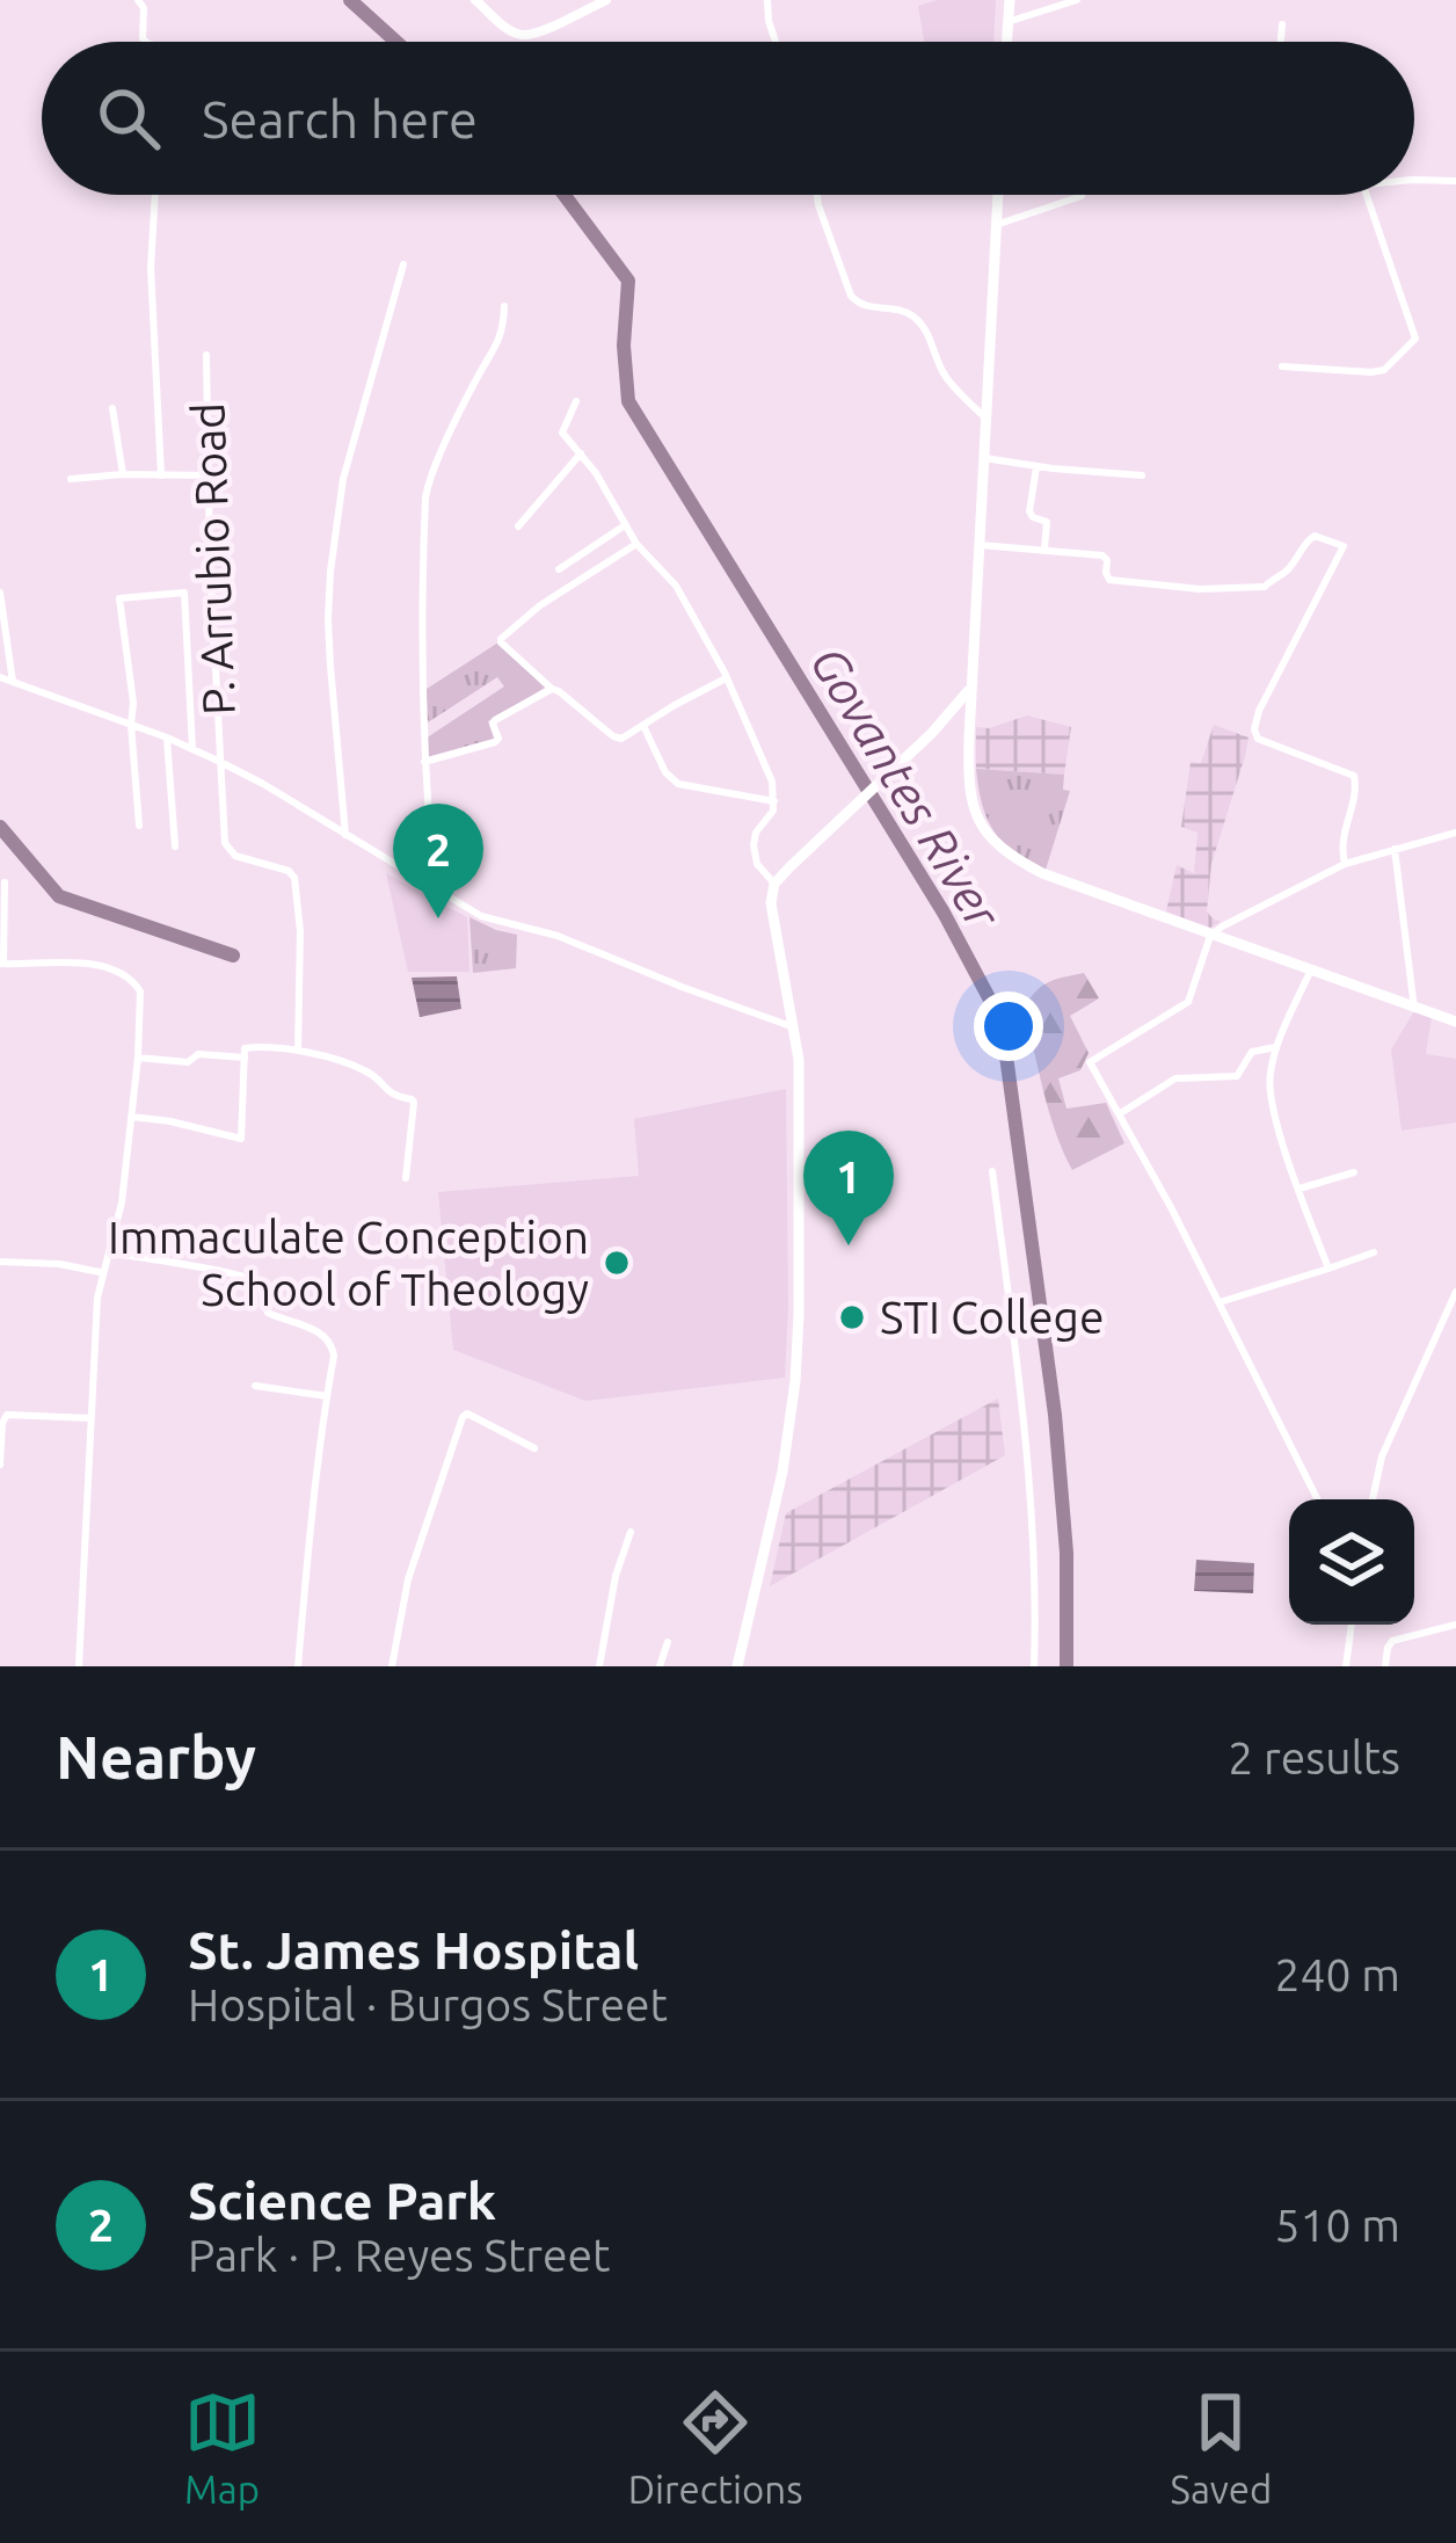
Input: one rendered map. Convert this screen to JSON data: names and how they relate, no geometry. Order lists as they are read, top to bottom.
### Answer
{
  "streets": {
    "street": ["P. Arrubio Road"]
  },
  "water": ["Govantes River"],
  "places": ["Immaculate Conception School of Theology", "STI College"],
  "page": {
    "search": "Search here",
    "pins": ["2", "1"],
    "heading": ["Nearby", "2 results"],
    "list": [
      {
        "mark": "1",
        "name": "St. James Hospital",
        "note": "Hospital · Burgos Street",
        "value": "240 m"
      },
      {
        "mark": "2",
        "name": "Science Park",
        "note": "Park · P. Reyes Street",
        "value": "510 m"
      }
    ],
    "nav": ["Map", "Directions", "Saved"]
  }
}
